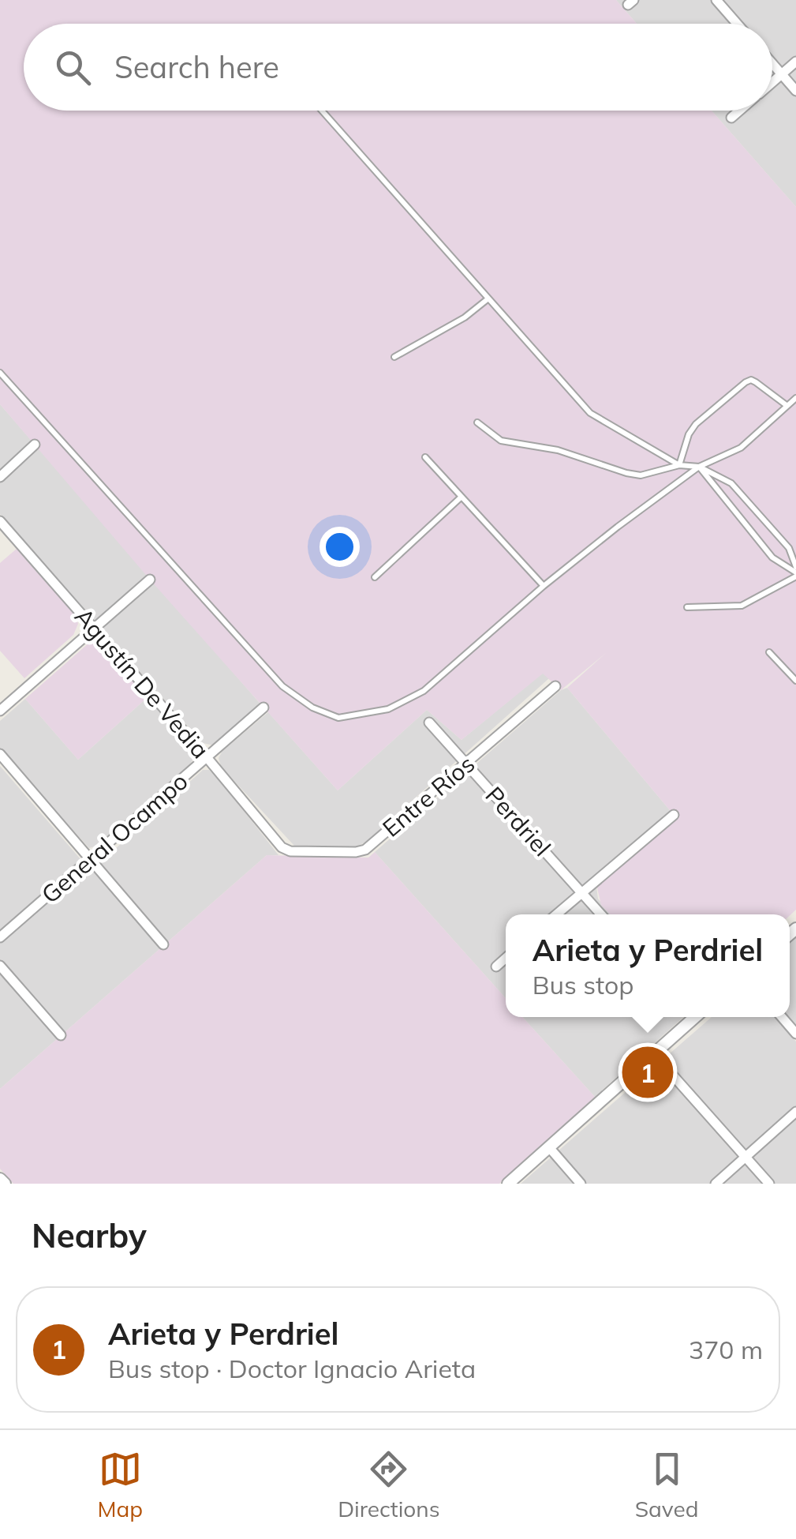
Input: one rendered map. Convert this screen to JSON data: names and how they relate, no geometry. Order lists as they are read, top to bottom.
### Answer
{
  "streets": {
    "street": [
      "Agustín De Vedia",
      "Entre Ríos",
      "Perdriel",
      "General Ocampo"
    ]
  },
  "crossings": [
    ["Agustín De Vedia", "Entre Ríos"],
    ["Agustín De Vedia", "General Ocampo"],
    ["Entre Ríos", "Perdriel"]
  ],
  "page": {
    "search": "Search here",
    "popup": ["Arieta y Perdriel", "Bus stop"],
    "pins": "1",
    "heading": "Nearby",
    "list": [
      {
        "mark": "1",
        "name": "Arieta y Perdriel",
        "note": "Bus stop · Doctor Ignacio Arieta",
        "value": "370 m"
      }
    ],
    "nav": ["Map", "Directions", "Saved"]
  }
}
